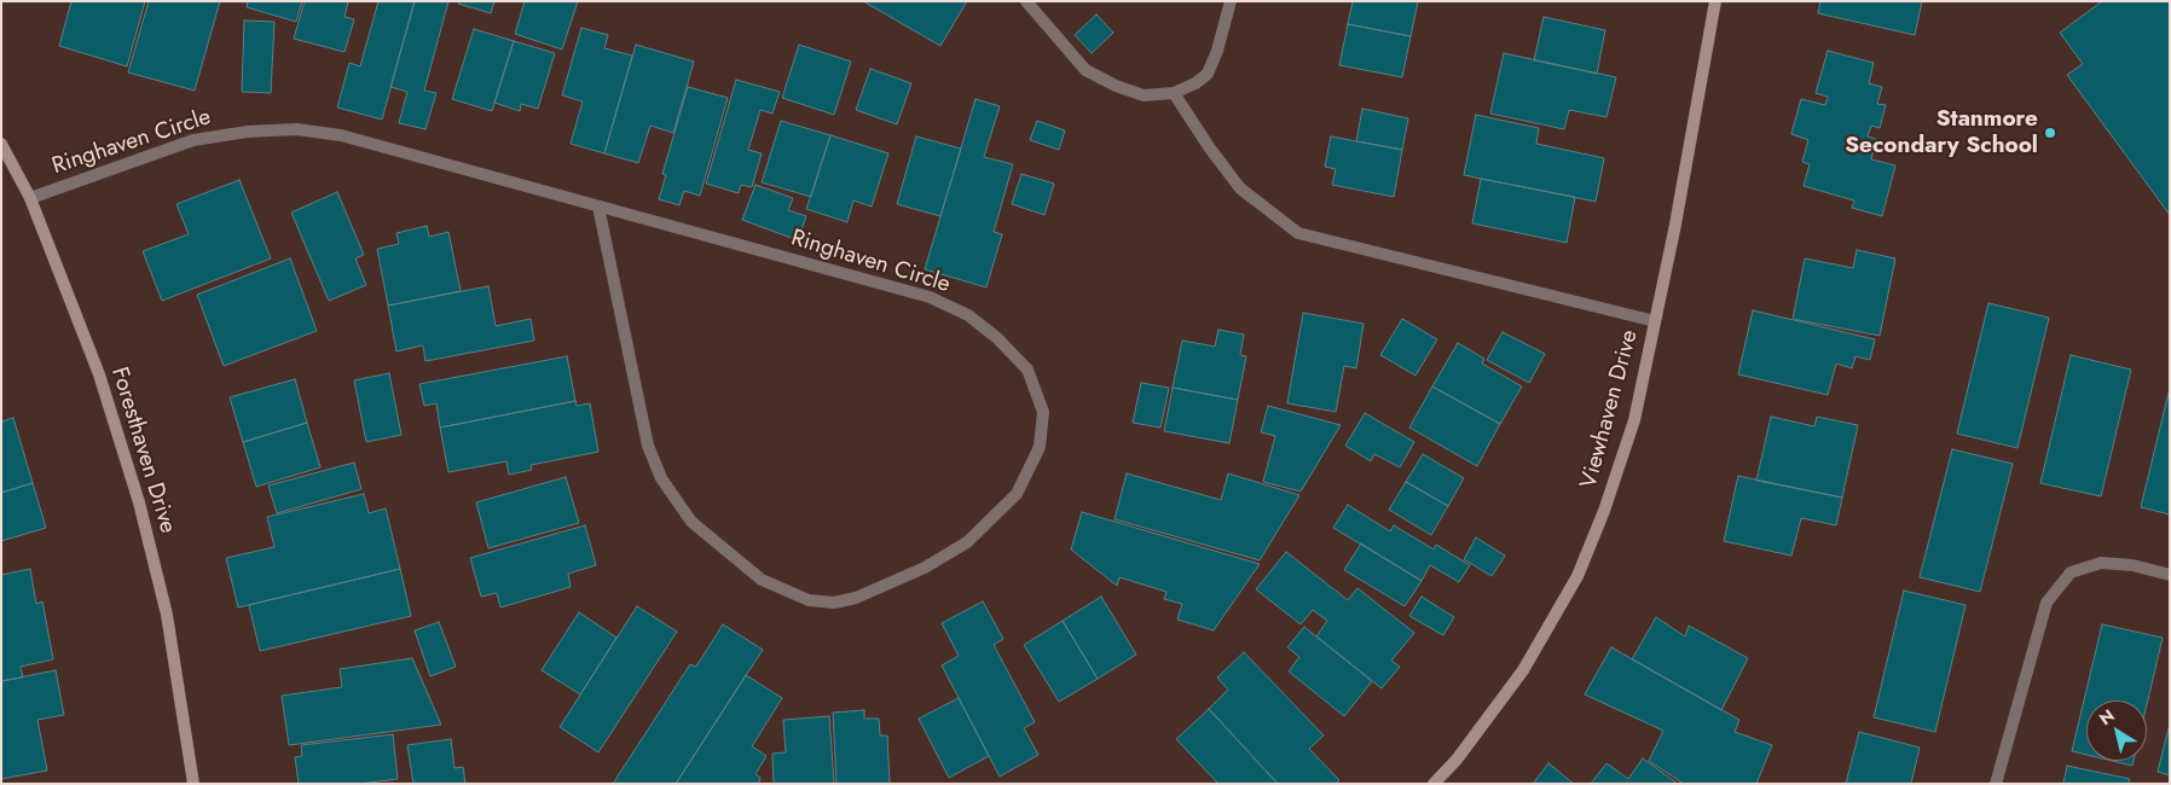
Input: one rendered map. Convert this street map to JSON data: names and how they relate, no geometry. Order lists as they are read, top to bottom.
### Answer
{
  "streets": {
    "street": ["Ringhaven Circle", "Viewhaven Drive", "Foresthaven Drive"]
  },
  "crossings": [
    ["Ringhaven Circle", "Foresthaven Drive"]
  ],
  "places": ["Stanmore Secondary School"],
  "north": "top left"
}
